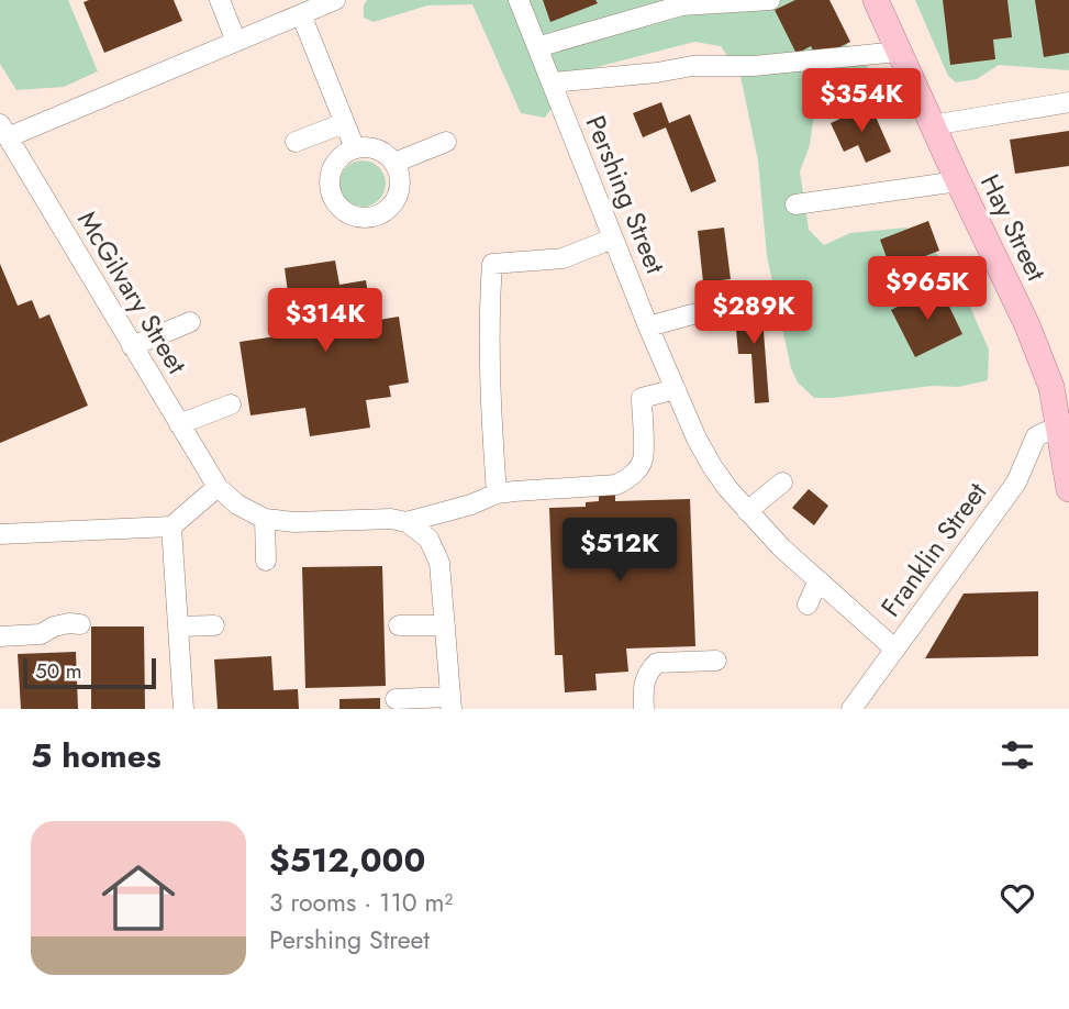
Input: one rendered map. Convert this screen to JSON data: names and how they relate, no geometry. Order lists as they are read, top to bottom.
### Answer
{
  "streets": {
    "main road": ["Hay Street"],
    "street": ["Pershing Street", "McGilvary Street", "Franklin Street"]
  },
  "crossings": [
    ["Pershing Street", "Franklin Street"],
    ["Hay Street", "Franklin Street"]
  ],
  "scale_bar": "50 m",
  "page": {
    "price": [
      "$354K",
      "$965K",
      "$289K",
      "$314K",
      "$512K"
    ],
    "scale": "50 m",
    "heading": "5 homes",
    "list": [
      {
        "name": "$512,000",
        "note": "3 rooms · 110 m² · Pershing Street"
      }
    ]
  }
}
